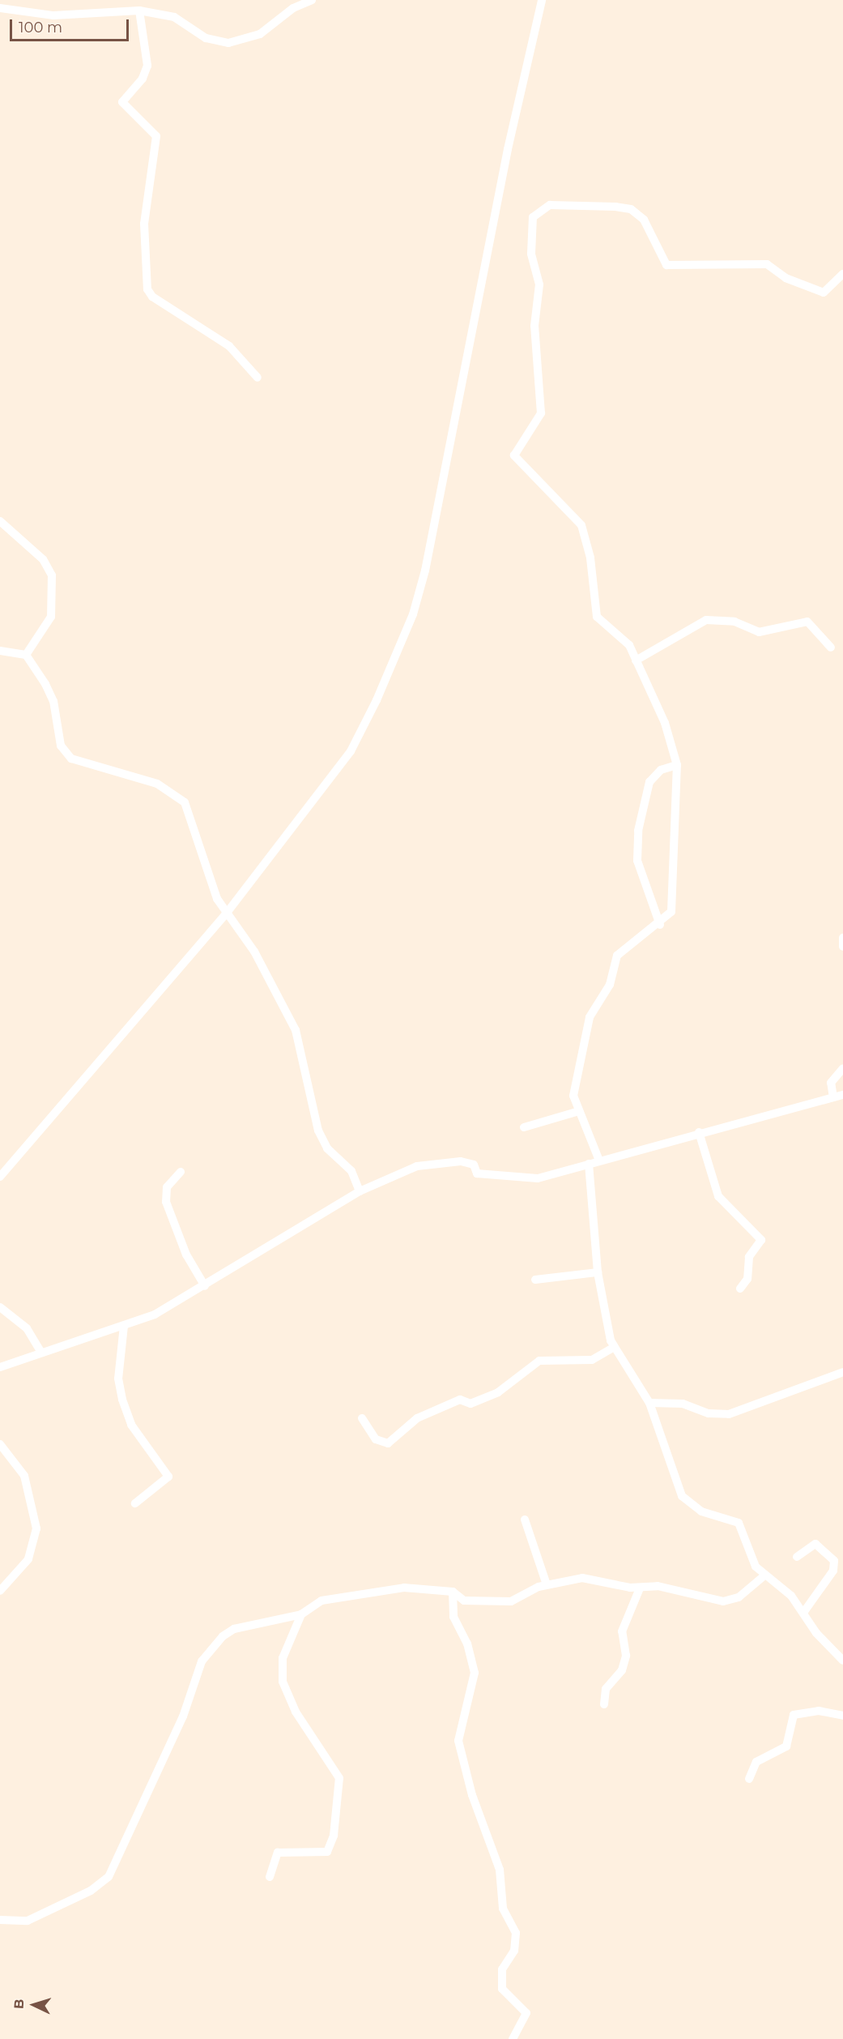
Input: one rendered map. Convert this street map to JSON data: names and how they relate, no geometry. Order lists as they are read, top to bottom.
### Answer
{
  "scale_bar": "100 m",
  "north": "left"
}
